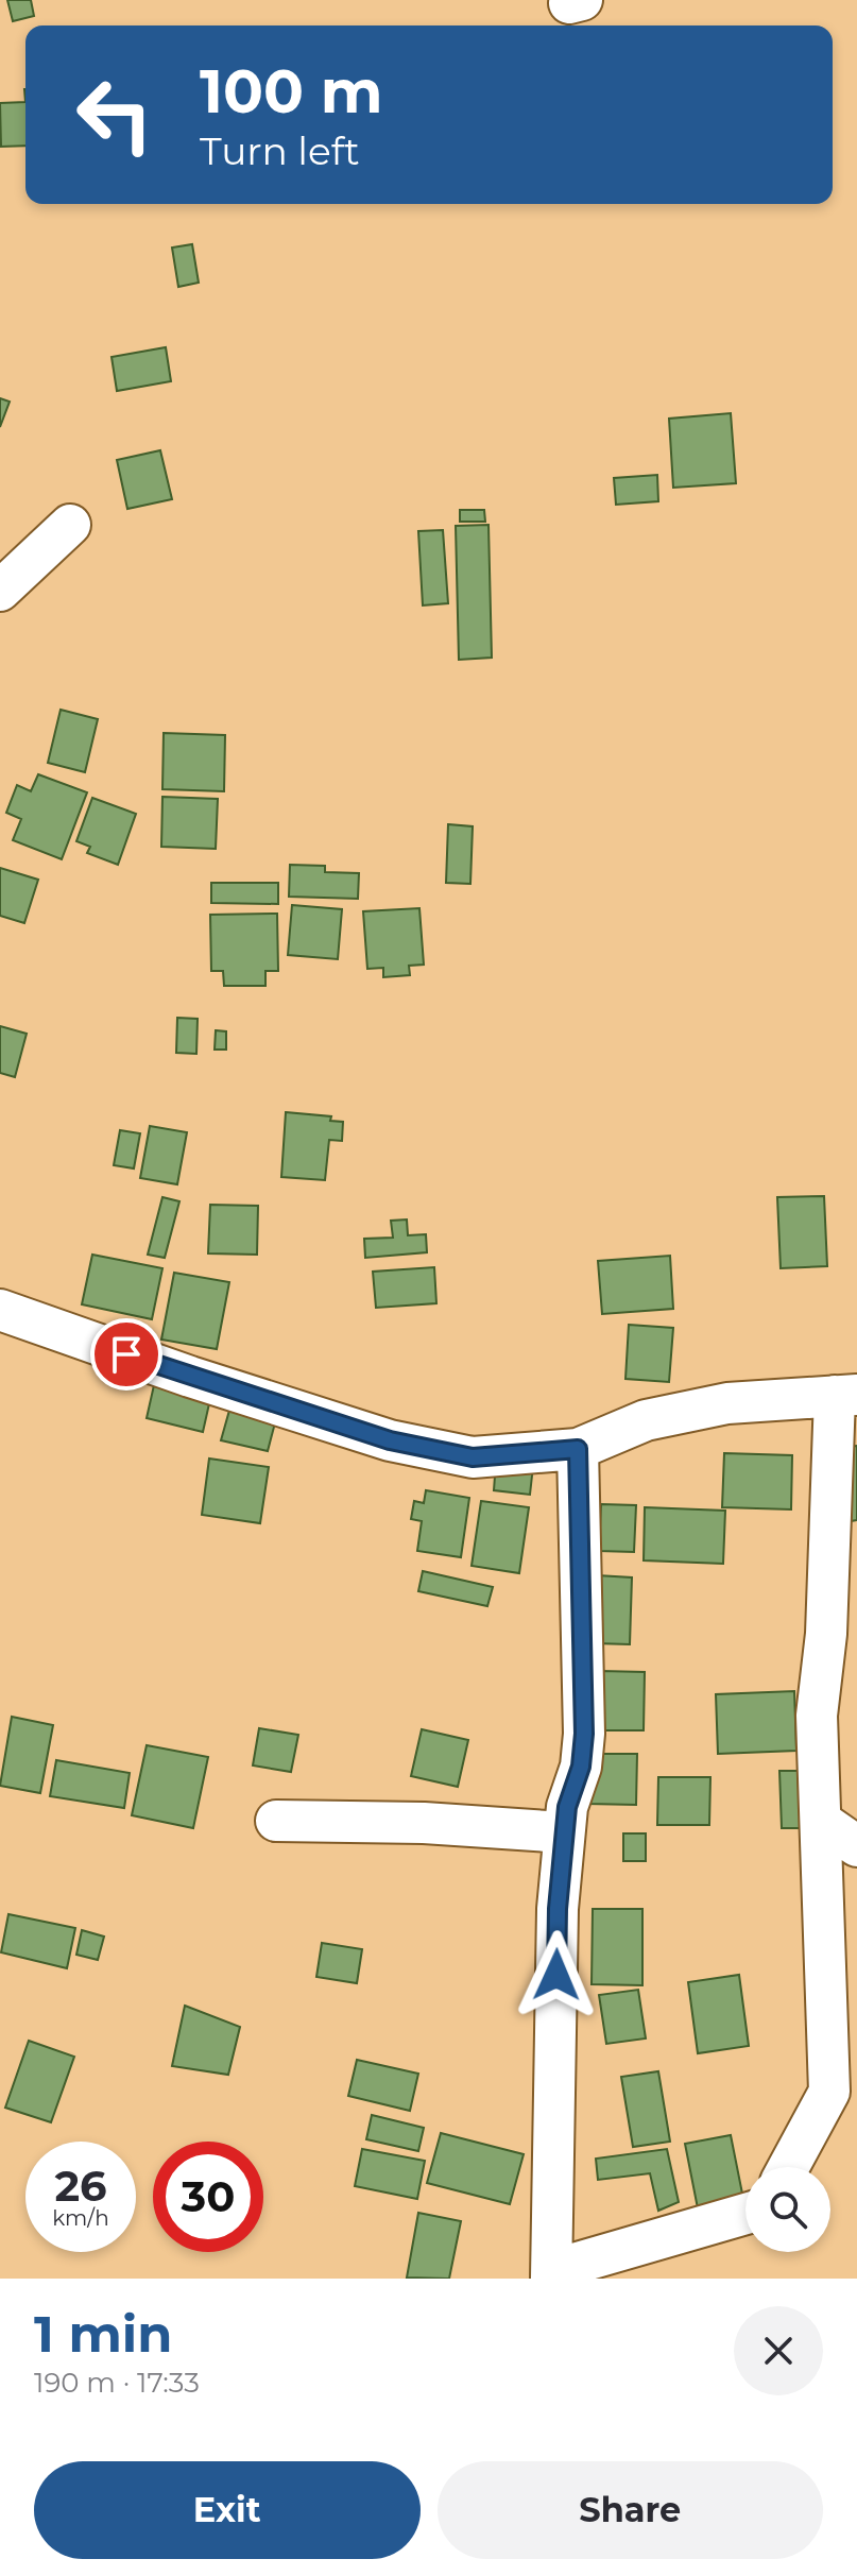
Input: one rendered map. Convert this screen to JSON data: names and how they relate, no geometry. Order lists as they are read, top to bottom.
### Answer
{
  "page": {
    "turn": ["100 m", "Turn left"],
    "speed": "26 km/h",
    "limit": "30",
    "heading": ["1 min", "190 m · 17:33"],
    "buttons": ["Exit", "Share"]
  }
}
